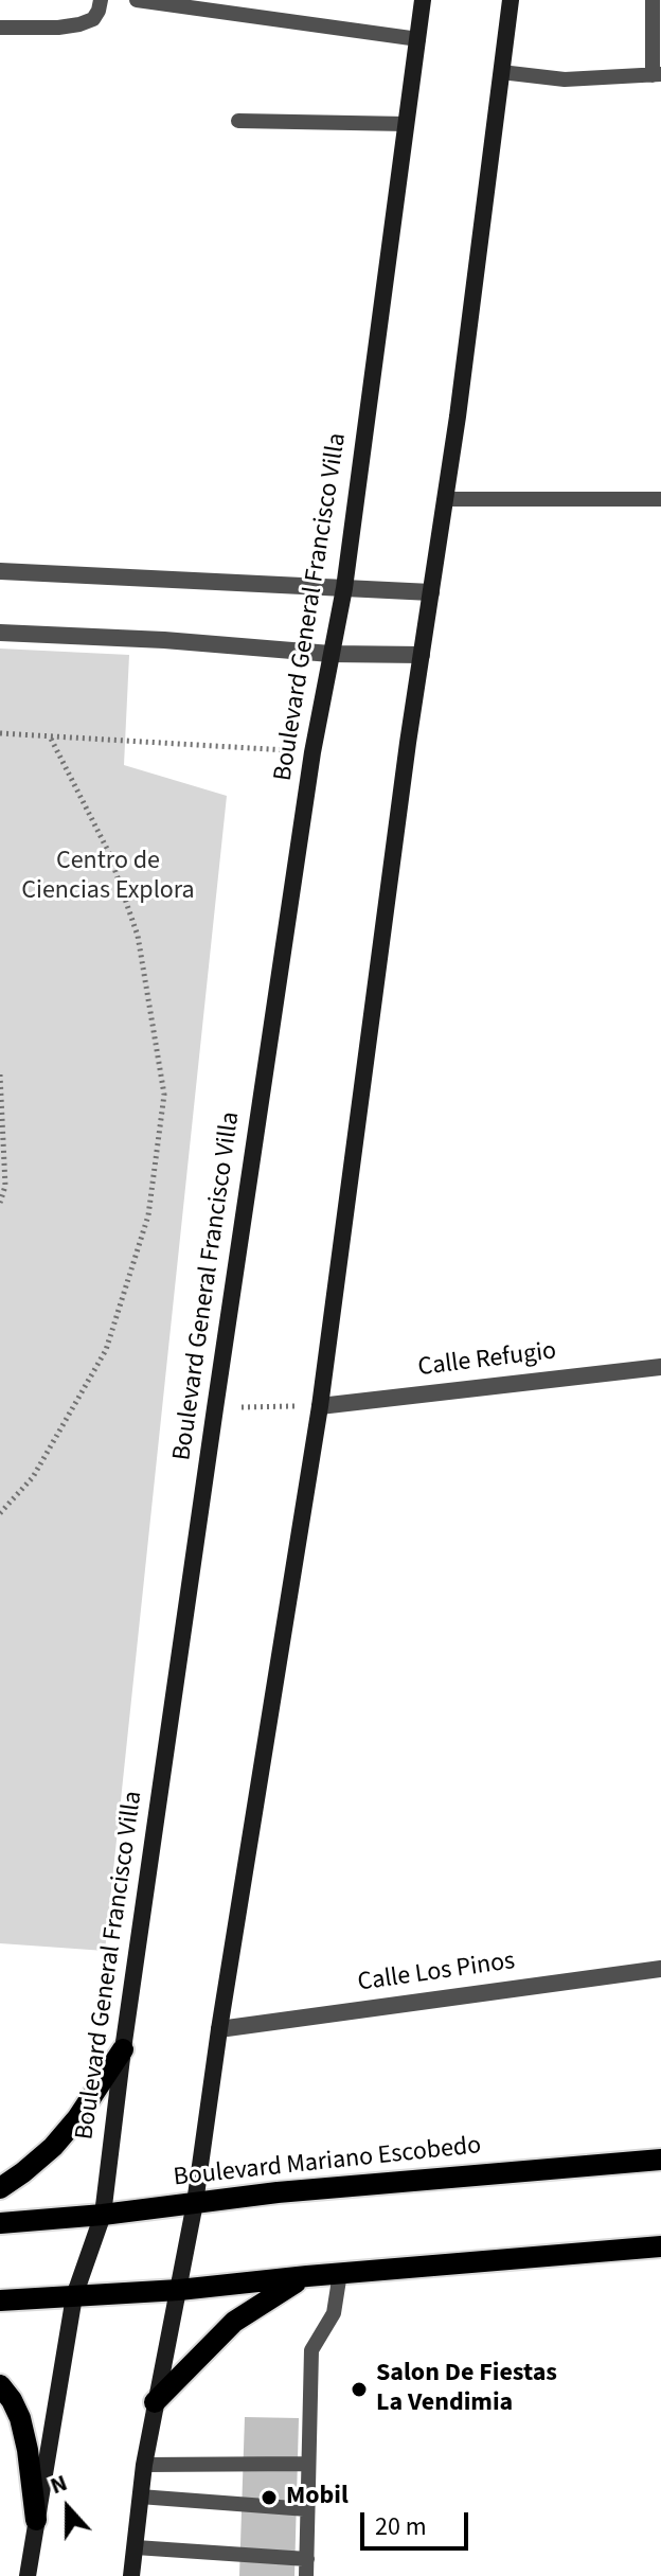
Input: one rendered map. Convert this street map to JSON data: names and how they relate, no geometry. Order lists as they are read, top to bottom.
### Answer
{
  "streets": {
    "main road": ["Boulevard General Francisco Villa", "Boulevard Mariano Escobedo"],
    "street": ["Calle Refugio", "Calle Los Pinos"]
  },
  "crossings": [
    ["Boulevard General Francisco Villa", "Boulevard Mariano Escobedo"]
  ],
  "parks": ["Centro de Ciencias Explora"],
  "places": ["Salon De Fiestas La Vendimia", "Mobil"],
  "scale_bar": "20 m",
  "north": "top"
}
